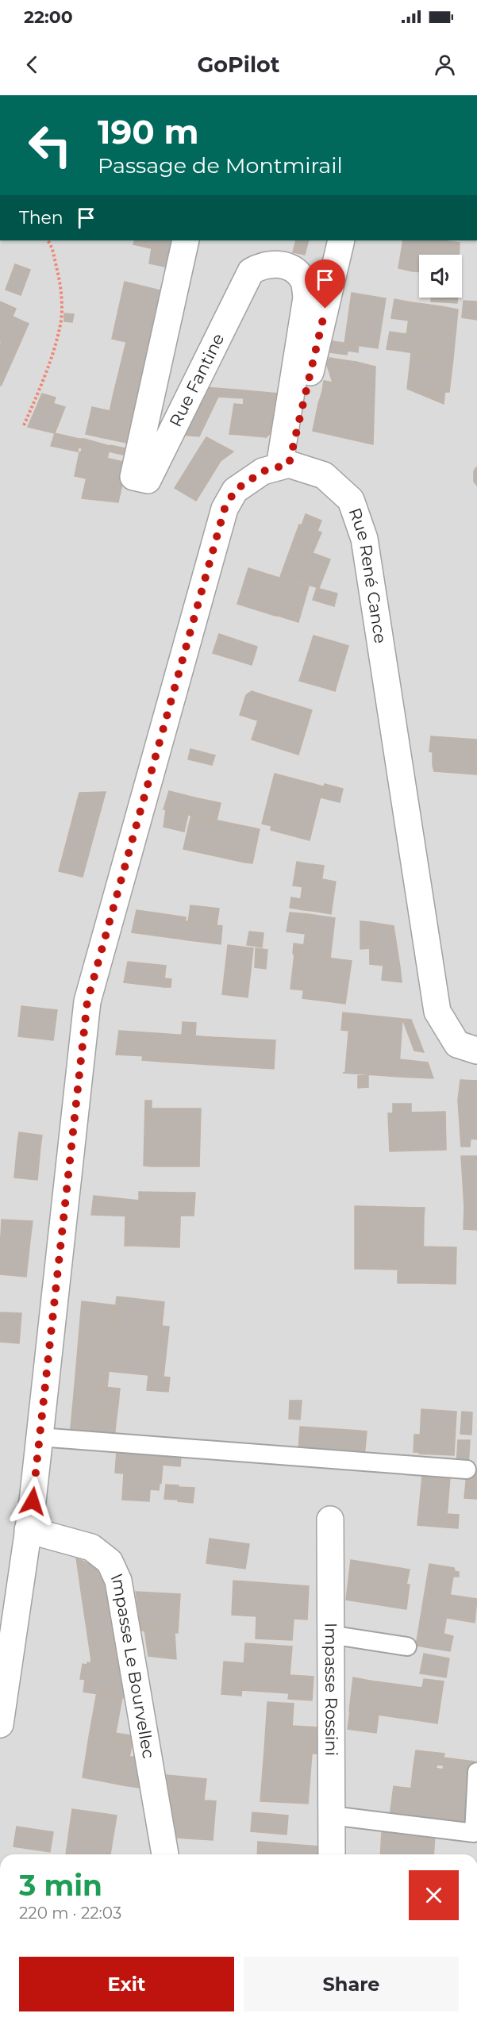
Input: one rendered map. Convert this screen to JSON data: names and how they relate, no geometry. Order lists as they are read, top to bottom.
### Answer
{
  "streets": {
    "street": [
      "Rue Fantine",
      "Rue René Cance",
      "Impasse Le Bourvellec",
      "Impasse Rossini"
    ]
  },
  "crossings": [
    ["Rue Fantine", "Rue René Cance"]
  ],
  "page": {
    "status": "22:00",
    "header": "GoPilot",
    "turn": ["190 m", "Passage de Montmirail"],
    "then": "Then",
    "heading": ["3 min", "220 m · 22:03"],
    "buttons": ["Exit", "Share"]
  }
}
